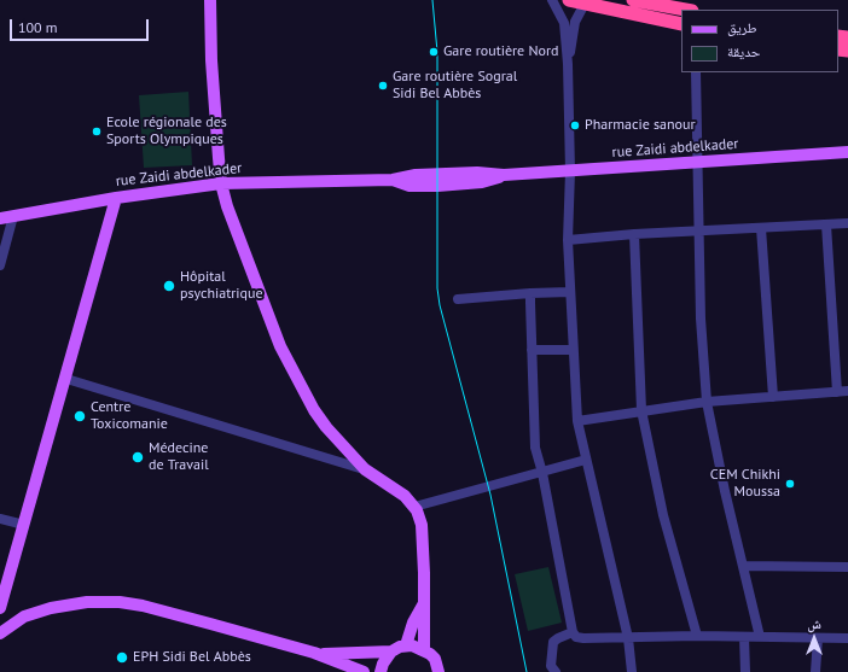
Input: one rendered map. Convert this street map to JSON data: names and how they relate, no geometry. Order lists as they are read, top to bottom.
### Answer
{
  "streets": {
    "main road": ["rue Zaidi abdelkader"]
  },
  "places": [
    "Gare routière Nord",
    "Gare routière Sogral Sidi Bel Abbès",
    "Pharmacie sanour",
    "Ecole régionale des Sports Olympiques",
    "Hôpital psychiatrique",
    "Centre Toxicomanie",
    "Médecine de Travail",
    "CEM Chikhi Moussa",
    "EPH Sidi Bel Abbès"
  ],
  "legend": ["طريق", "حديقة"],
  "scale_bar": "100 m",
  "north": "top"
}
